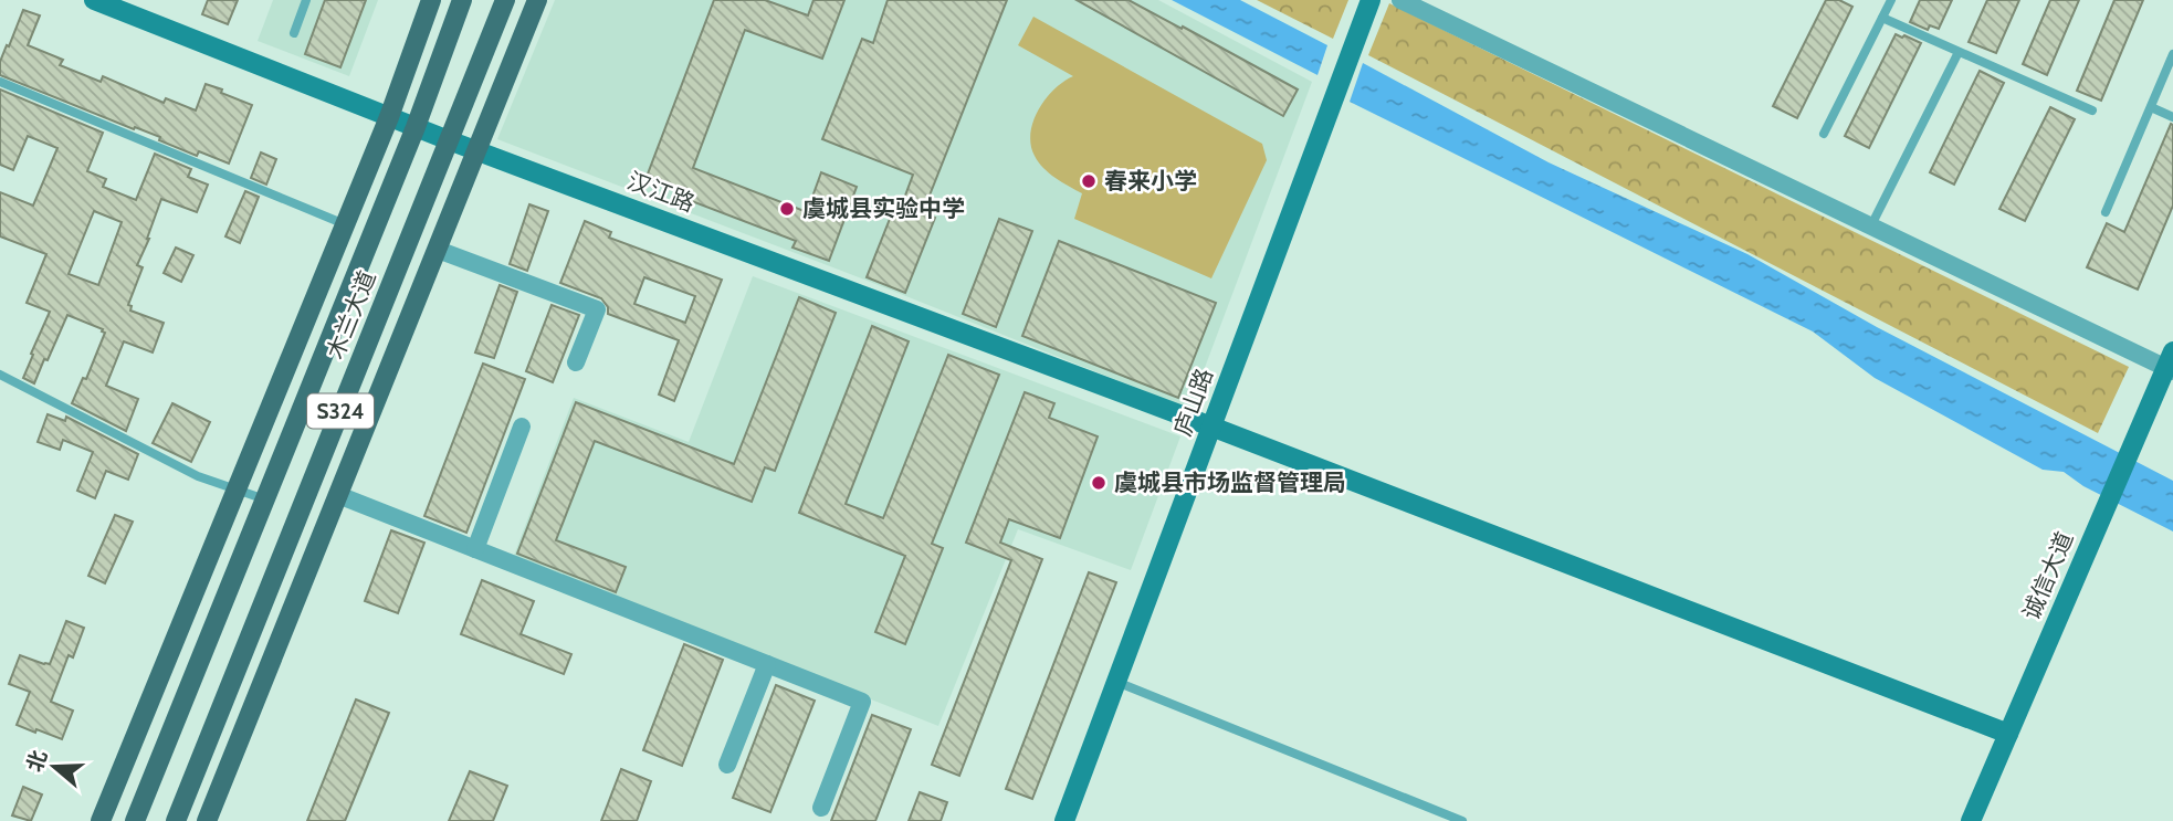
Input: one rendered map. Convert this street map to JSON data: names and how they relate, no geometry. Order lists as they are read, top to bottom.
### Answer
{
  "streets": {
    "main road": ["木兰大道", "S324"],
    "street": ["汉江路", "庐山路", "诚信大道"]
  },
  "crossings": [
    ["汉江路", "木兰大道"],
    ["汉江路", "庐山路"],
    ["汉江路", "诚信大道"]
  ],
  "places": ["春来小学", "虞城县实验中学", "虞城县市场监督管理局"],
  "north": "left"
}
